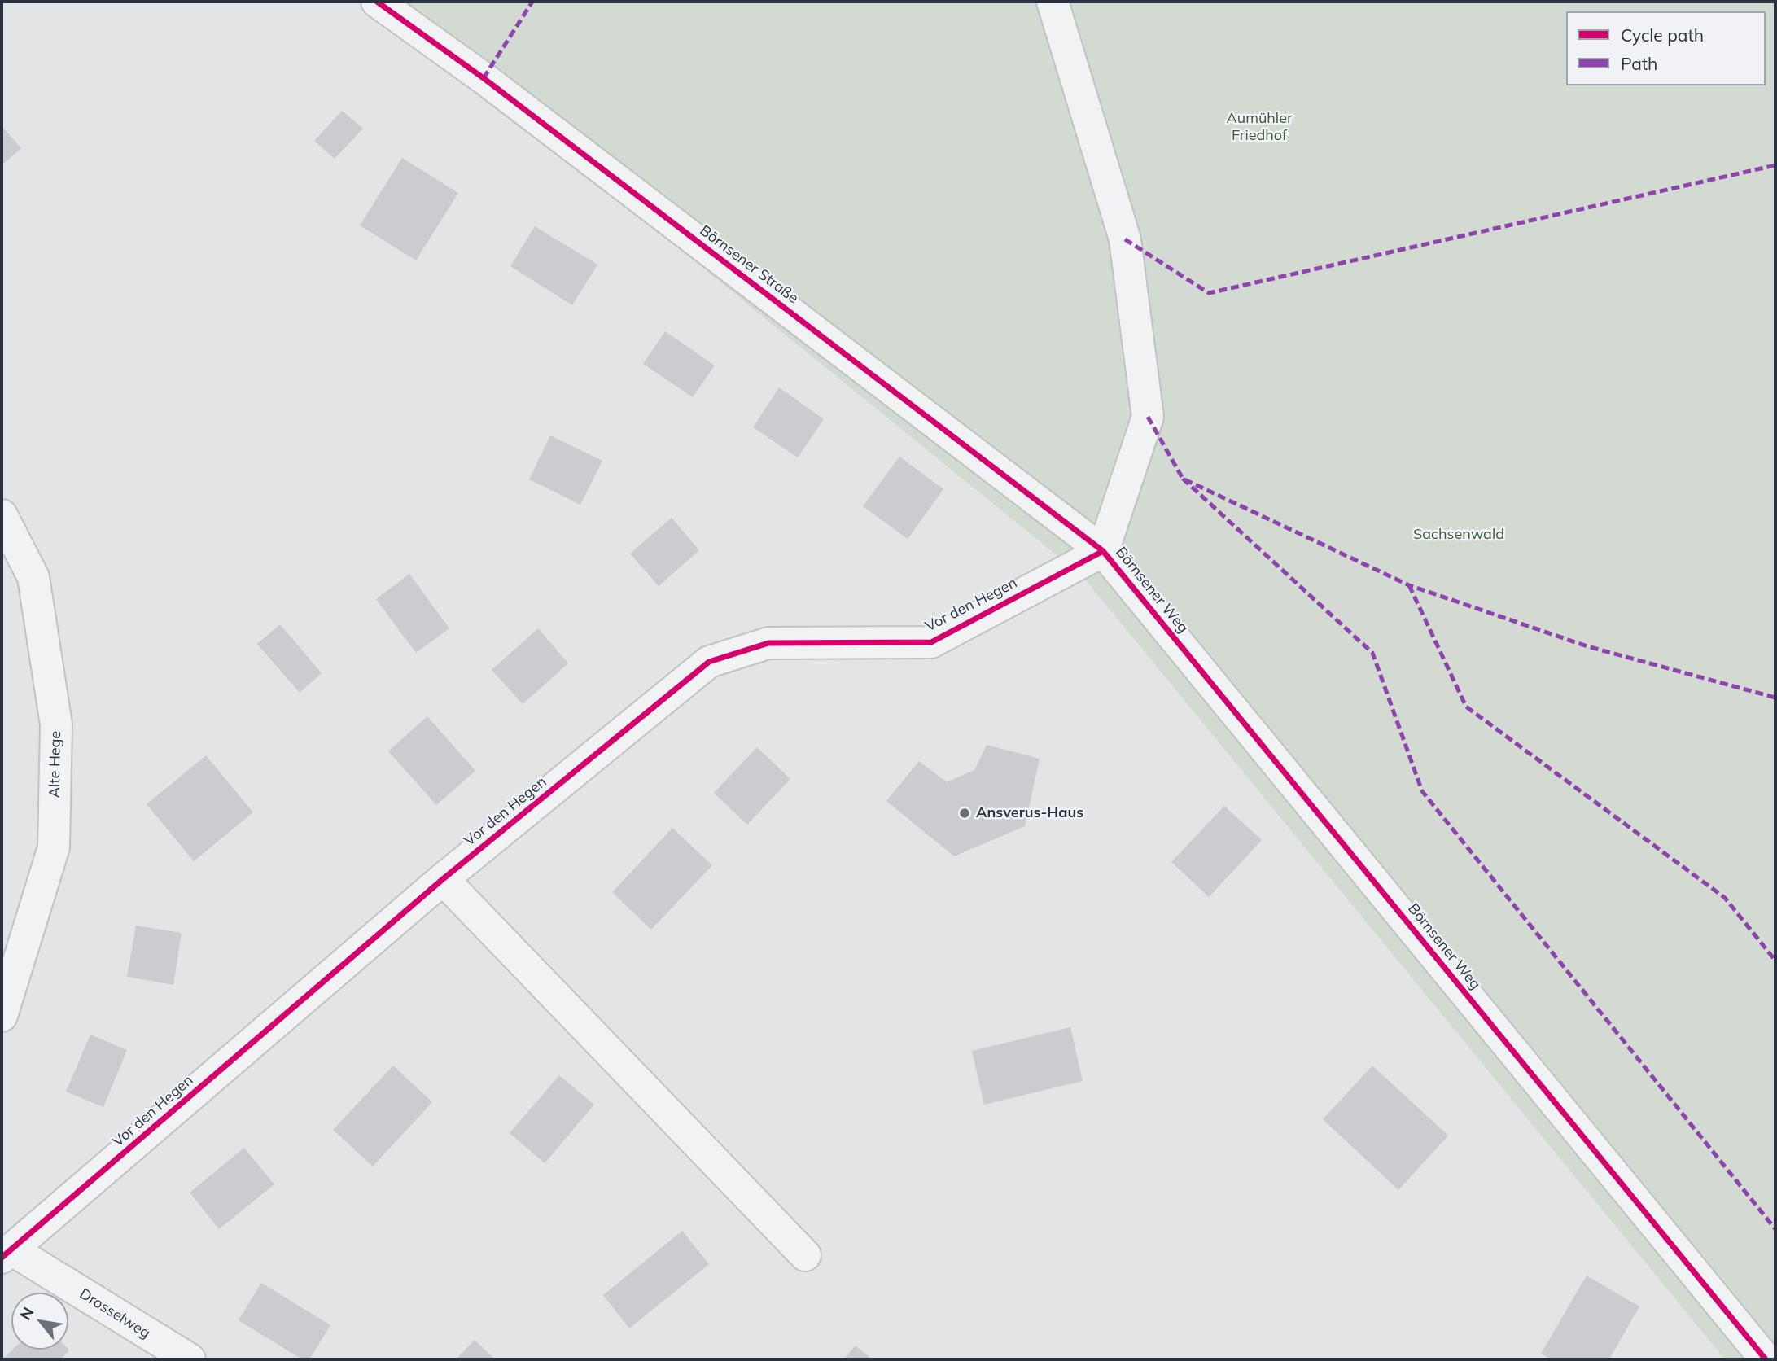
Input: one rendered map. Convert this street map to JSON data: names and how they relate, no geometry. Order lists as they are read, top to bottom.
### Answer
{
  "streets": {
    "street": [
      "Börnsener Straße",
      "Börnsener Weg",
      "Vor den Hegen",
      "Alte Hege",
      "Drosselweg"
    ]
  },
  "crossings": [
    ["Börnsener Straße", "Börnsener Weg"],
    ["Börnsener Straße", "Vor den Hegen"],
    ["Börnsener Weg", "Vor den Hegen"],
    ["Vor den Hegen", "Drosselweg"]
  ],
  "parks": ["Aumühler Friedhof", "Sachsenwald"],
  "places": ["Ansverus-Haus"],
  "legend": ["Cycle path", "Path"],
  "north": "top left"
}
